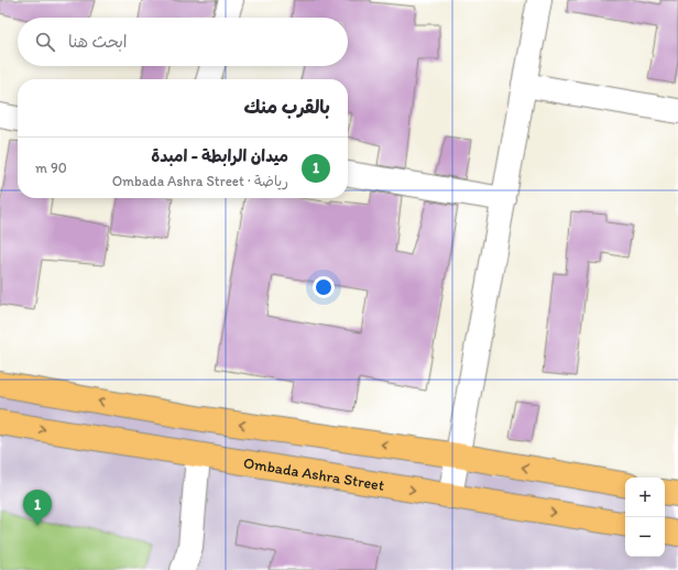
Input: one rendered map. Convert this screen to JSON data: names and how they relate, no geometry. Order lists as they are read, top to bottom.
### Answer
{
  "streets": {
    "main road": ["Ombada Ashra Street"]
  },
  "page": {
    "search": "ابحث هنا",
    "heading": "بالقرب منك",
    "list": [
      {
        "mark": "1",
        "name": "ميدان الرابطة - امبدة",
        "note": "رياضة · Ombada Ashra Street",
        "value": "90 m"
      }
    ],
    "map_buttons": ["+", "−"],
    "pins": "1"
  }
}
